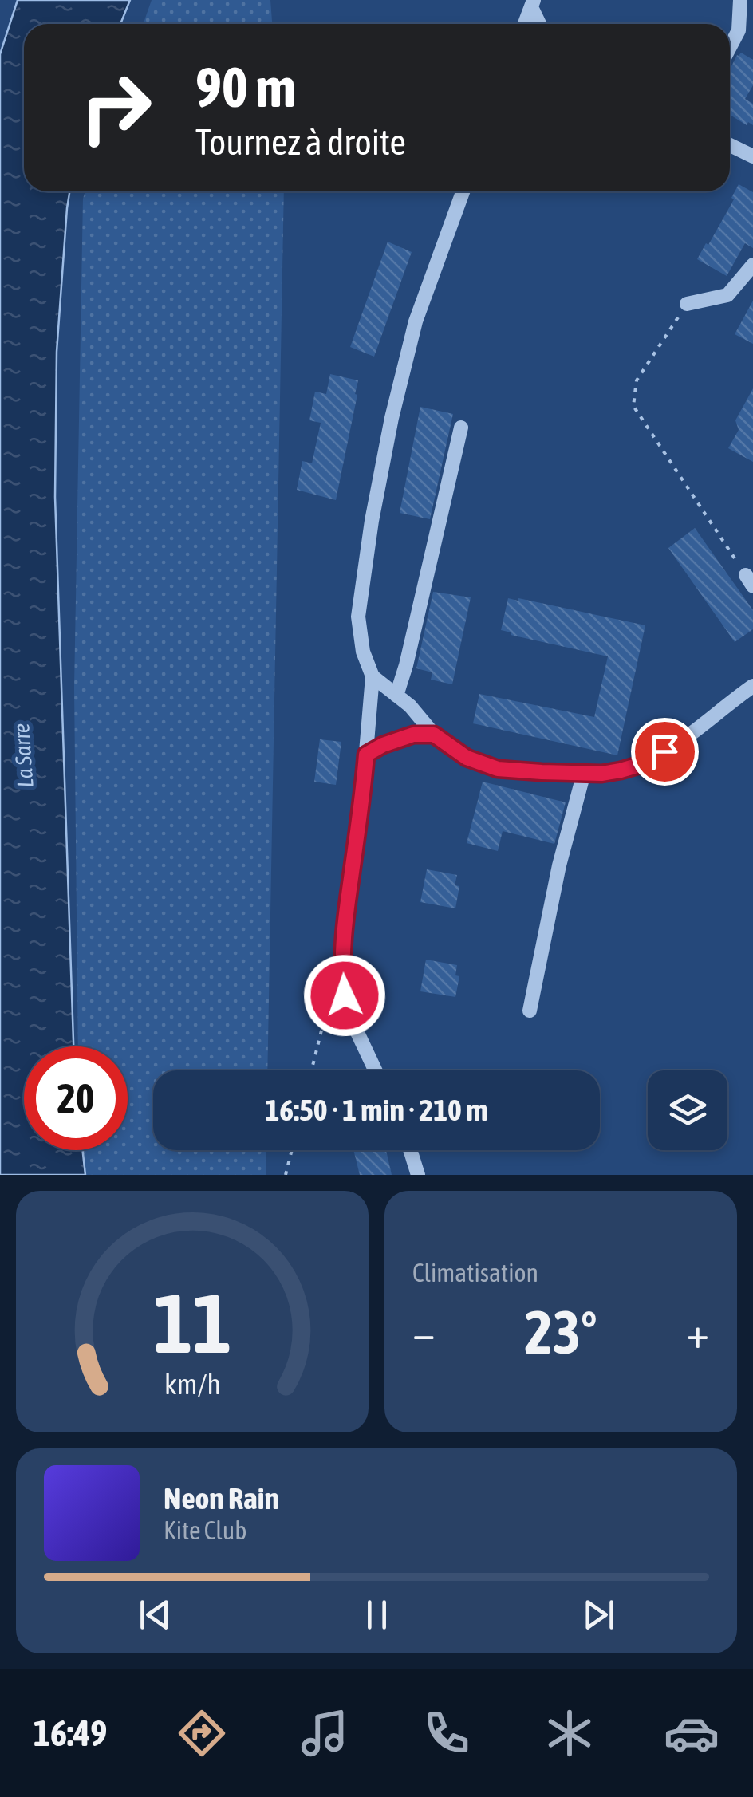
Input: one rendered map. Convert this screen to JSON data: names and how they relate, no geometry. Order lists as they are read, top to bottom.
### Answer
{
  "water": ["La Sarre"],
  "page": {
    "turn": ["90 m", "Tournez à droite"],
    "limit": "20",
    "trip": "16:50 · 1 min · 210 m",
    "tile": "Climatisation",
    "heat": ["−", "23°", "+"],
    "song": ["Neon Rain", "Kite Club"],
    "tabs": "16:49",
    "gauge": ["11", "km/h"]
  }
}
